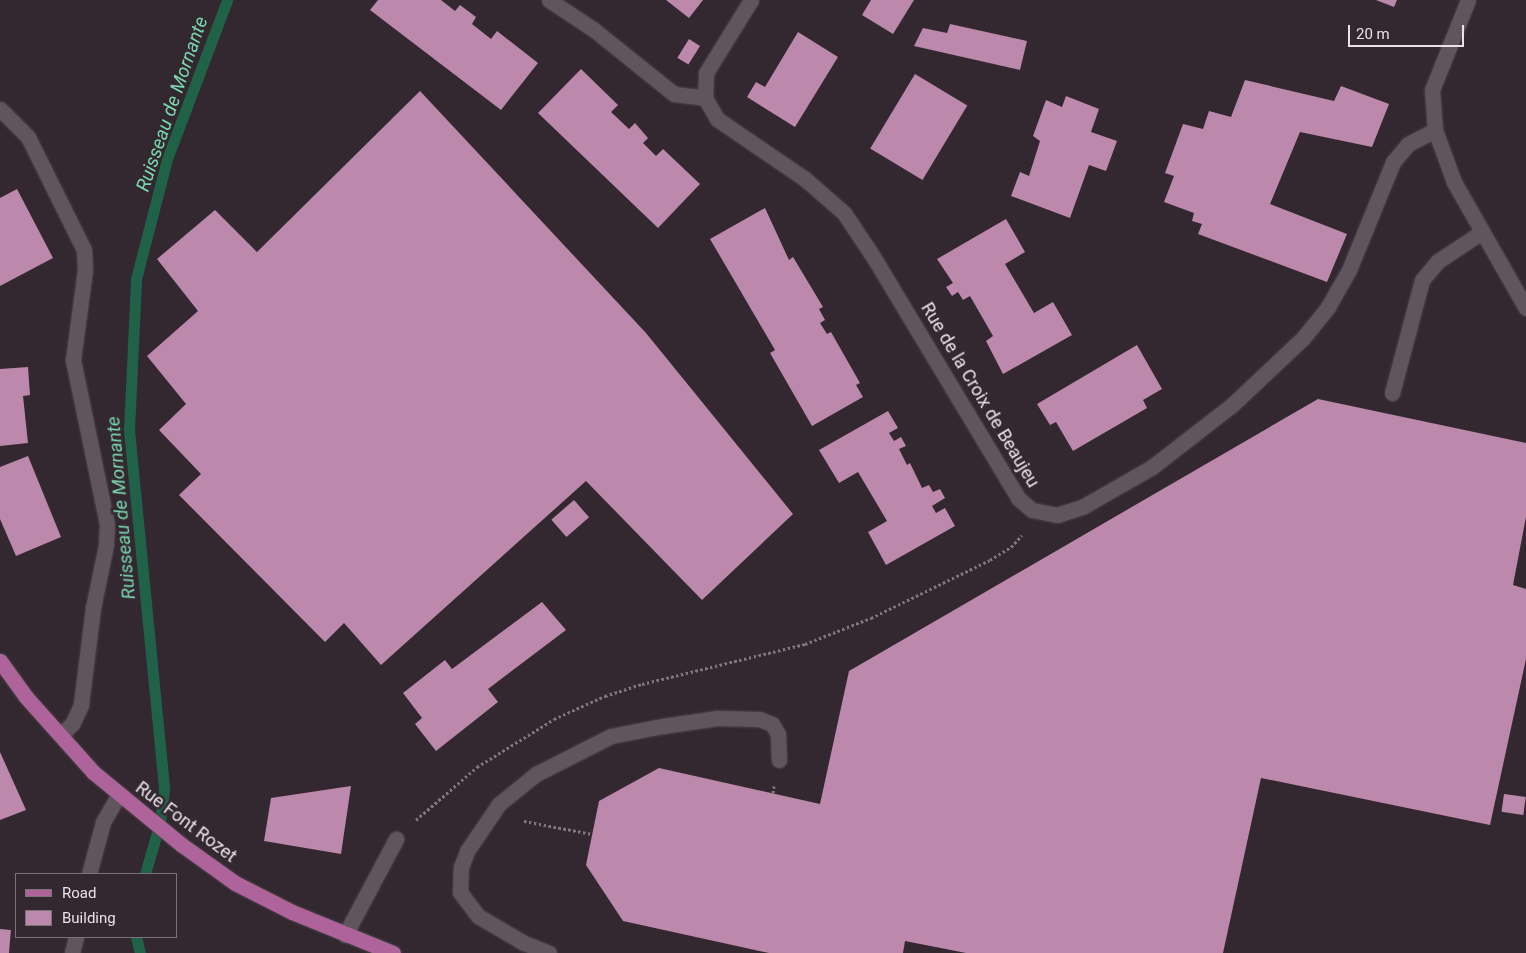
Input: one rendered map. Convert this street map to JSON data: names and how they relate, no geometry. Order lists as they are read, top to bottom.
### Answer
{
  "streets": {
    "main road": ["Rue Font Rozet"],
    "street": ["Rue de la Croix de Beaujeu"]
  },
  "water": ["Ruisseau de Mornante"],
  "legend": ["Road", "Building"],
  "scale_bar": "20 m"
}
